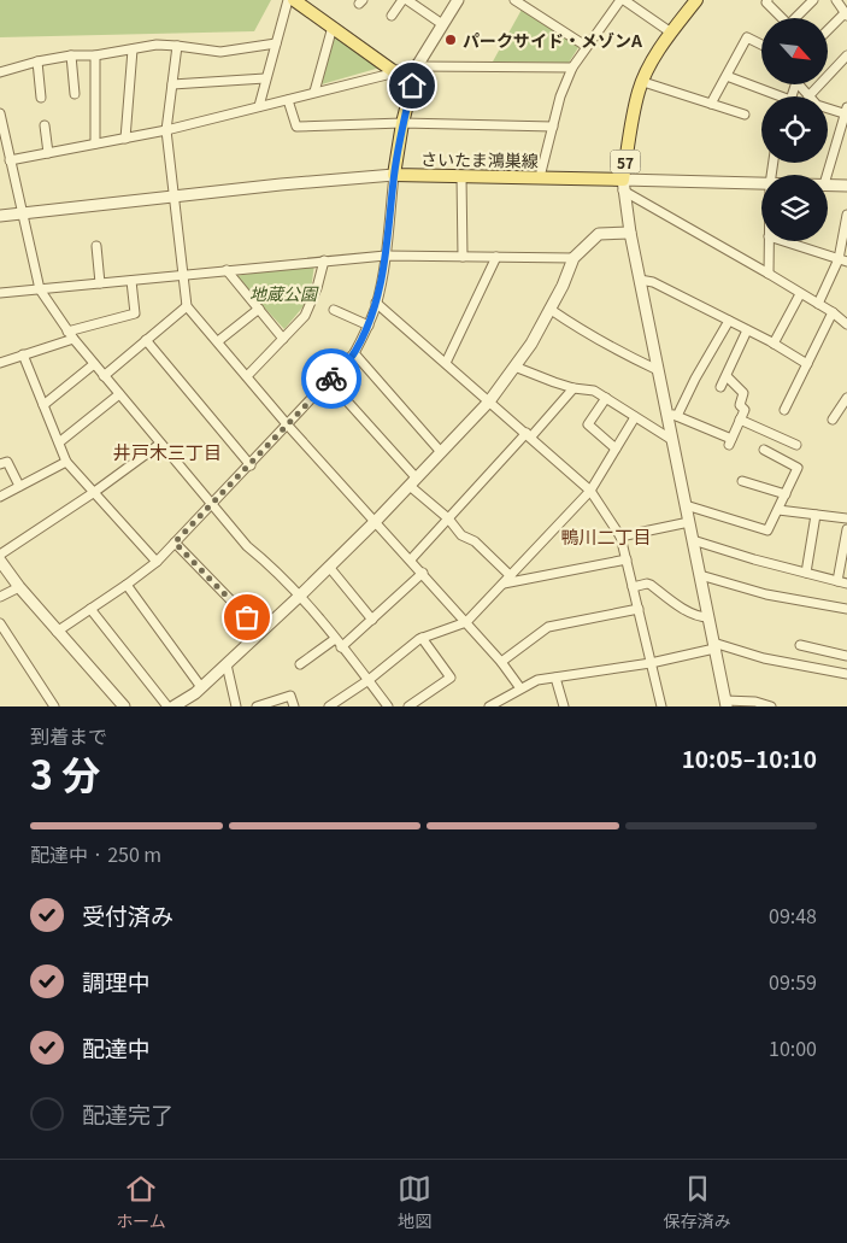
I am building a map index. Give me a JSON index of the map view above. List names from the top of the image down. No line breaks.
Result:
{"streets":{"main road":["さいたま鴻巣線","57"]},"crossings":[["さいたま鴻巣線","57"]],"districts":["井戸木三丁目","鴨川二丁目"],"parks":["地蔵公園"],"places":["パークサイド・メゾンA"],"north":"bottom right","page":{"heading":["3 分","到着まで","10:05–10:10"],"bar":"配達中 · 250 m","list":[["受付済み","09:48"],["調理中","09:59"],["配達中","10:00"],"配達完了"],"tabs":["ホーム","地図","保存済み"]}}
